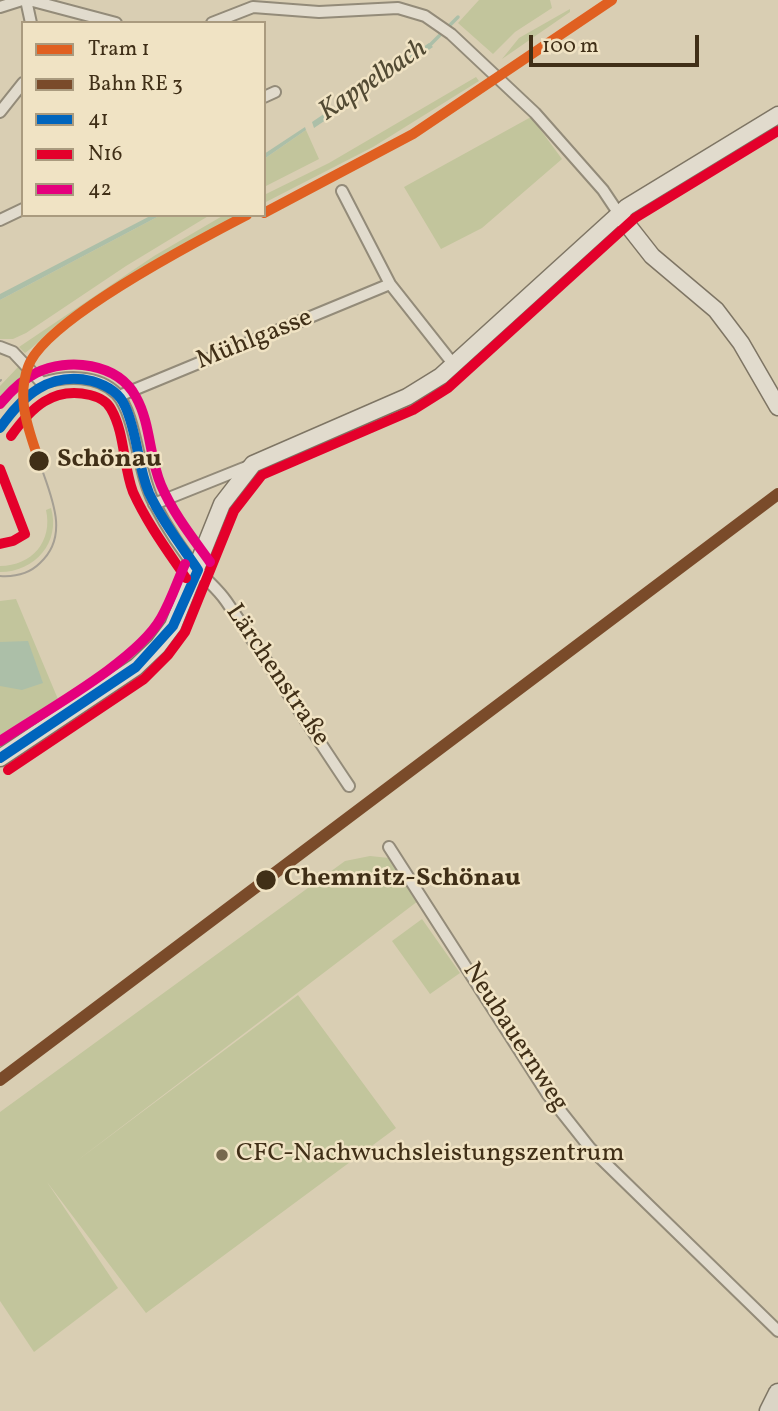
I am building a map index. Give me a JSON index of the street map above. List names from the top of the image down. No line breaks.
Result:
{"streets":{"street":["Mühlgasse","Lärchenstraße","Neubauernweg"]},"crossings":[["Mühlgasse","Lärchenstraße"]],"water":["Kappelbach"],"places":["Schönau","Chemnitz-Schönau","CFC-Nachwuchsleistungszentrum"],"lines":["tram line 1","transit line N16","transit line 42","transit line 41"],"legend":["Tram 1","Bahn RE 3","41","N16","42"],"scale_bar":"100 m"}
